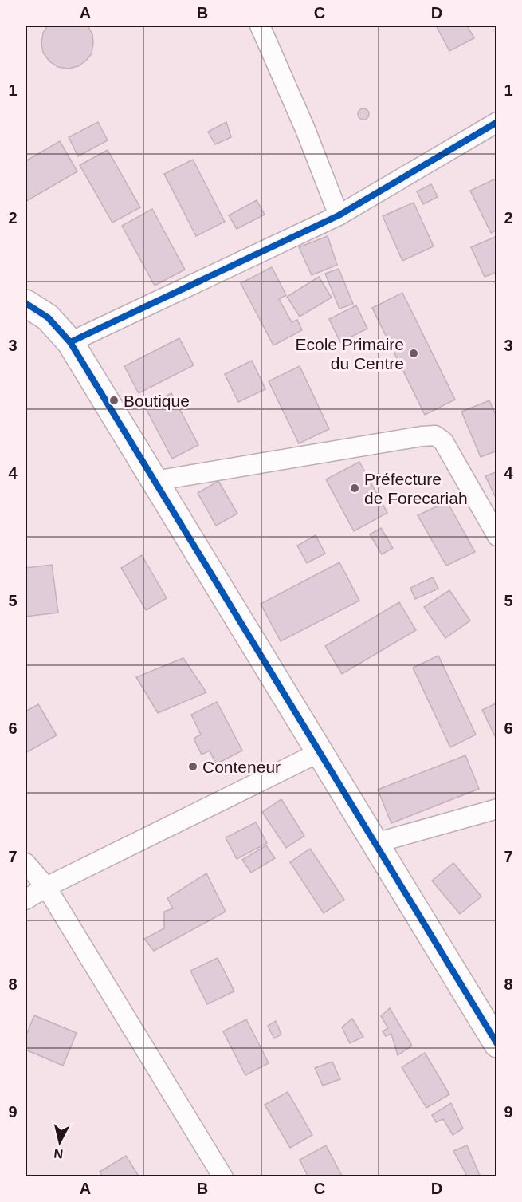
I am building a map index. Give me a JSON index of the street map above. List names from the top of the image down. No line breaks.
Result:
{"places":["Ecole Primaire du Centre","Boutique","Préfecture de Forecariah","Conteneur"],"north":"bottom","grid":{"columns":["A","B","C","D"],"rows":["1","2","3","4","5","6","7","8","9"]}}
